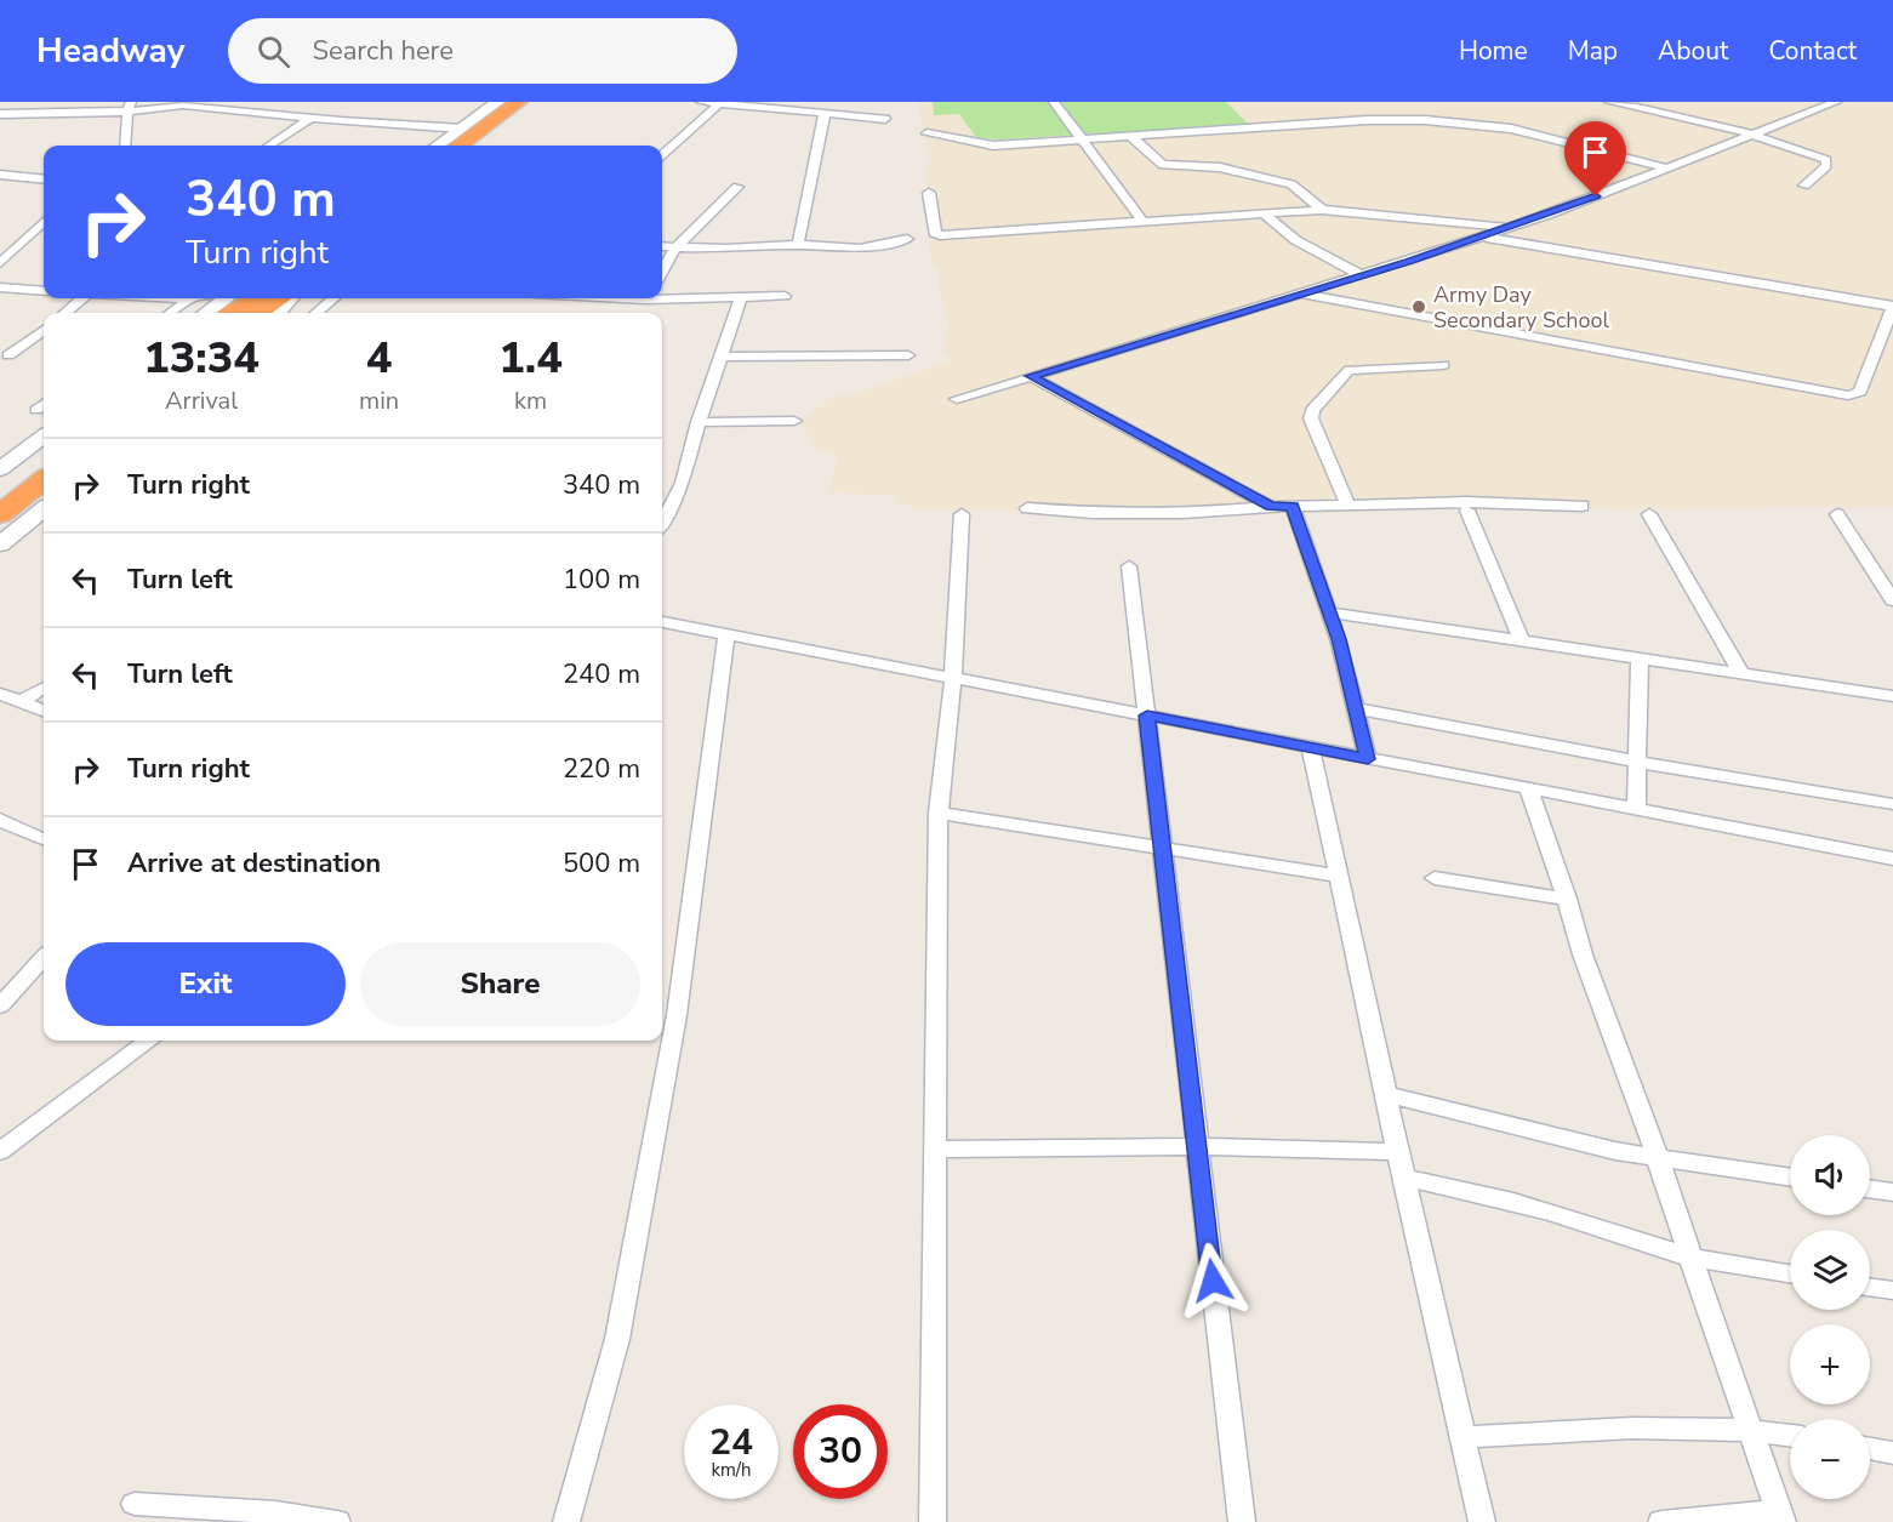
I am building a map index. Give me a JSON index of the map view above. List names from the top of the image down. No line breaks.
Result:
{"places":["Army Day Secondary School"],"page":{"header":"Headway","search":"Search here","nav":["Home","Map","About","Contact"],"turn":["340 m","Turn right"],"eta":["13:34","Arrival","4","min","1.4","km"],"list":[{"name":"Turn right","value":"340 m"},{"name":"Turn left","value":"100 m"},{"name":"Turn left","value":"240 m"},{"name":"Turn right","value":"220 m"},{"name":"Arrive at destination","value":"500 m"}],"buttons":["Exit","Share"],"map_buttons":["+","−"],"speed":"24 km/h","limit":"30"}}
